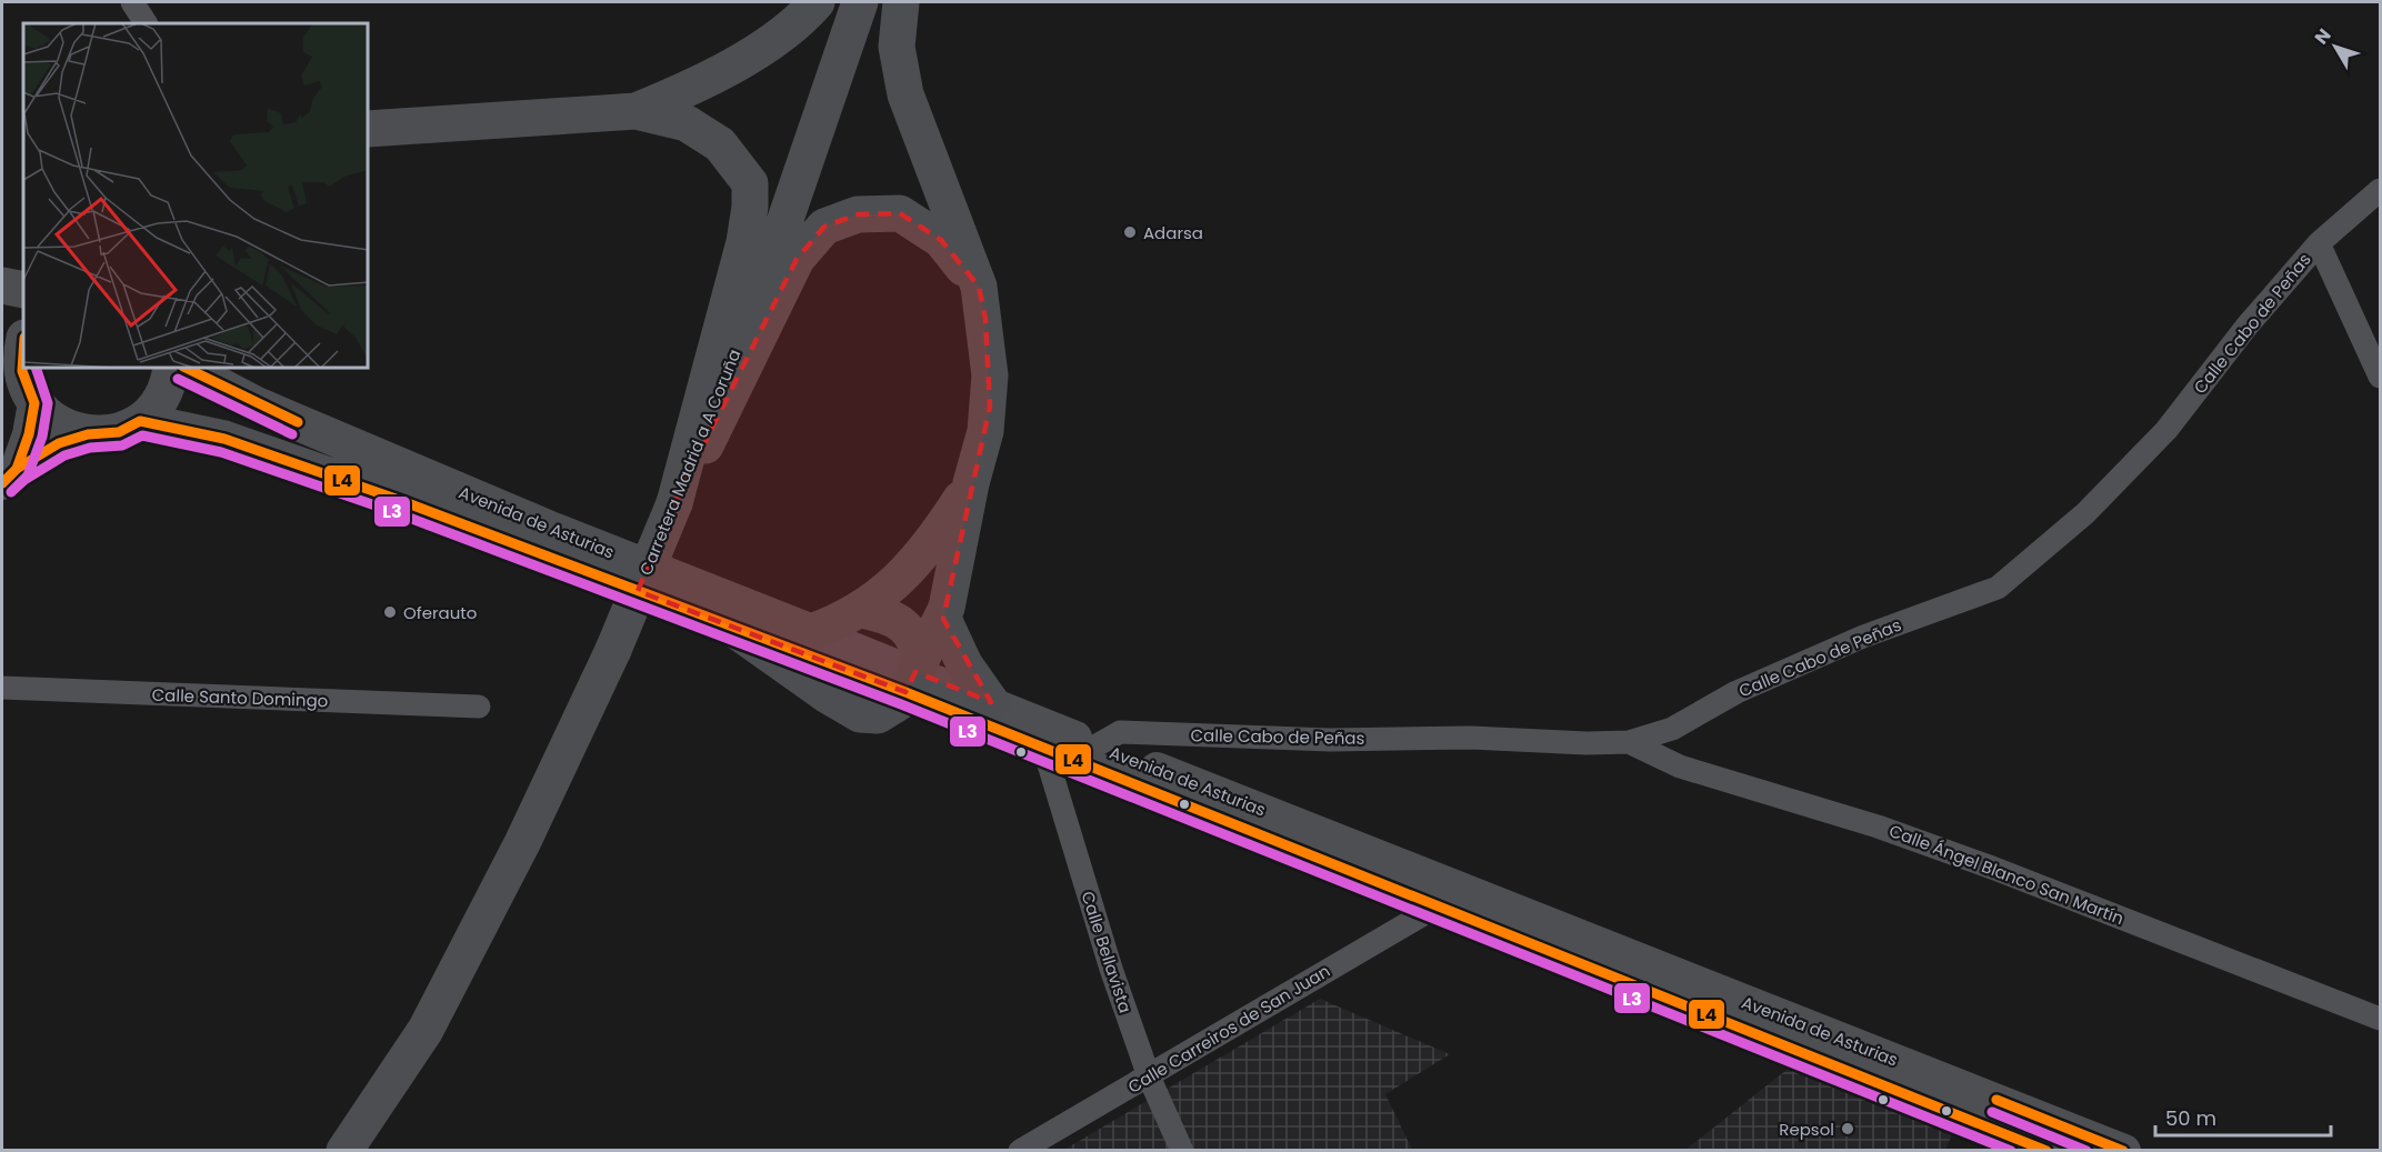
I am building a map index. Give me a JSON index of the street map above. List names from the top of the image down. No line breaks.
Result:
{"streets":{"main road":["Carretera Madrid a A Coruña","Avenida de Asturias"],"street":["Calle Cabo de Peñas","Calle Santo Domingo","Calle Ángel Blanco San Martín","Calle Bellavista","Calle Carreiros de San Juan"]},"crossings":[["Calle Cabo de Peñas","Avenida de Asturias"],["Calle Cabo de Peñas","Calle Ángel Blanco San Martín"],["Avenida de Asturias","Calle Bellavista"],["Avenida de Asturias","Calle Carreiros de San Juan"],["Calle Bellavista","Calle Carreiros de San Juan"]],"places":["Adarsa","Oferauto","Repsol"],"lines":["transit line L4","transit line L3"],"scale_bar":"50 m","north":"top left"}
